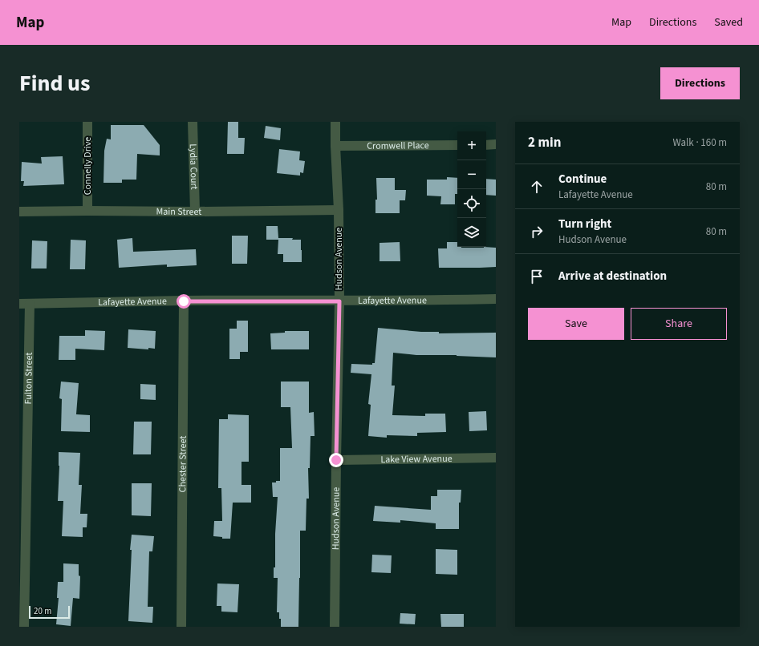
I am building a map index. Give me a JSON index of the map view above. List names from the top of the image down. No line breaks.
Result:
{"streets":{"street":["Cromwell Place","Connelly Drive","Lydia Court","Main Street","Hudson Avenue","Lafayette Avenue","Fulton Street","Lake View Avenue","Chester Street"]},"crossings":[["Cromwell Place","Hudson Avenue"],["Connelly Drive","Main Street"],["Lydia Court","Main Street"],["Main Street","Hudson Avenue"],["Hudson Avenue","Lafayette Avenue"],["Hudson Avenue","Lake View Avenue"],["Lafayette Avenue","Fulton Street"],["Lafayette Avenue","Chester Street"]],"scale_bar":"20 m","page":{"header":"Map","nav":["Map","Directions","Saved"],"title":"Find us","buttons":["Directions",["Save","Share"]],"heading":["2 min","Walk · 160 m"],"map_buttons":["+","−"],"list":[["Continue","Lafayette Avenue","80 m"],["Turn right","Hudson Avenue","80 m"],"Arrive at destination"],"scale":"20 m"}}
